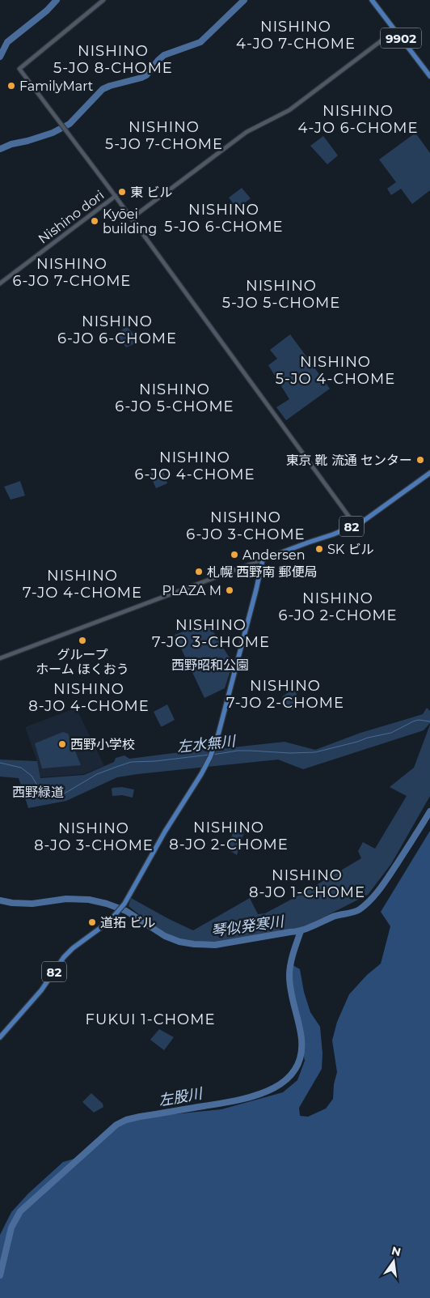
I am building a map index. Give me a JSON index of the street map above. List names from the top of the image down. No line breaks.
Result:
{"streets":{"main road":["9902","82"],"street":["Nishino dori"]},"districts":["NISHINO 4-JO 7-CHOME","NISHINO 5-JO 8-CHOME","NISHINO 4-JO 6-CHOME","NISHINO 5-JO 7-CHOME","NISHINO 5-JO 6-CHOME","NISHINO 6-JO 7-CHOME","NISHINO 5-JO 5-CHOME","NISHINO 6-JO 6-CHOME","NISHINO 5-JO 4-CHOME","NISHINO 6-JO 5-CHOME","NISHINO 6-JO 4-CHOME","NISHINO 6-JO 3-CHOME","NISHINO 7-JO 4-CHOME","NISHINO 6-JO 2-CHOME","NISHINO 7-JO 3-CHOME","NISHINO 7-JO 2-CHOME","NISHINO 8-JO 4-CHOME","NISHINO 8-JO 2-CHOME","NISHINO 8-JO 3-CHOME","NISHINO 8-JO 1-CHOME","FUKUI 1-CHOME"],"water":["左水無川","琴似発寒川","左股川"],"parks":["西野昭和公園","西野緑道"],"places":["FamilyMart","東 ビル","Kyōei building","東京 靴 流通 センター","SK ビル","Andersen","札幌 西野南 郵便局","PLAZA M","グループ ホーム ほくおう","西野小学校","道拓 ビル"],"north":"top"}
